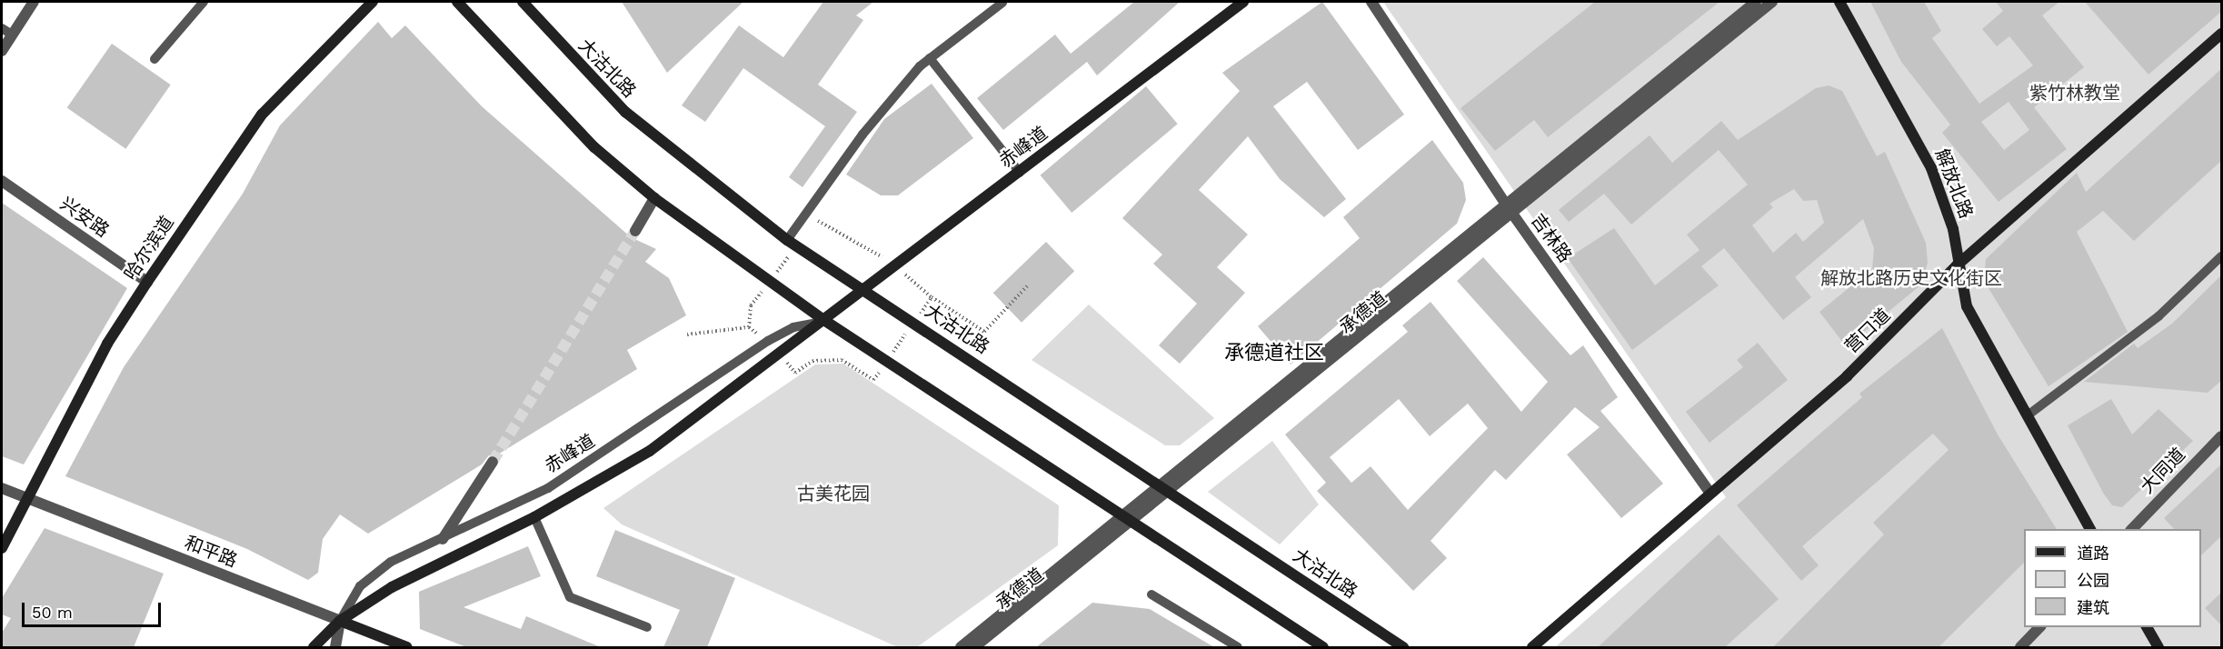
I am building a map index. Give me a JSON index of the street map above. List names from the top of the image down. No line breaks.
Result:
{"streets":{"main road":["大沽北路","赤峰道","解放北路","哈尔滨道","营口道","和平路"],"street":["兴安路","吉林路","承德道","大同道"]},"crossings":[["大沽北路","赤峰道"],["大沽北路","承德道"],["赤峰道","和平路"],["解放北路","营口道"],["兴安路","哈尔滨道"],["吉林路","承德道"],["吉林路","营口道"],["哈尔滨道","和平路"]],"districts":["承德道社区"],"parks":["紫竹林教堂","解放北路历史文化街区","古美花园"],"legend":["道路","公园","建筑"],"scale_bar":"50 m"}
